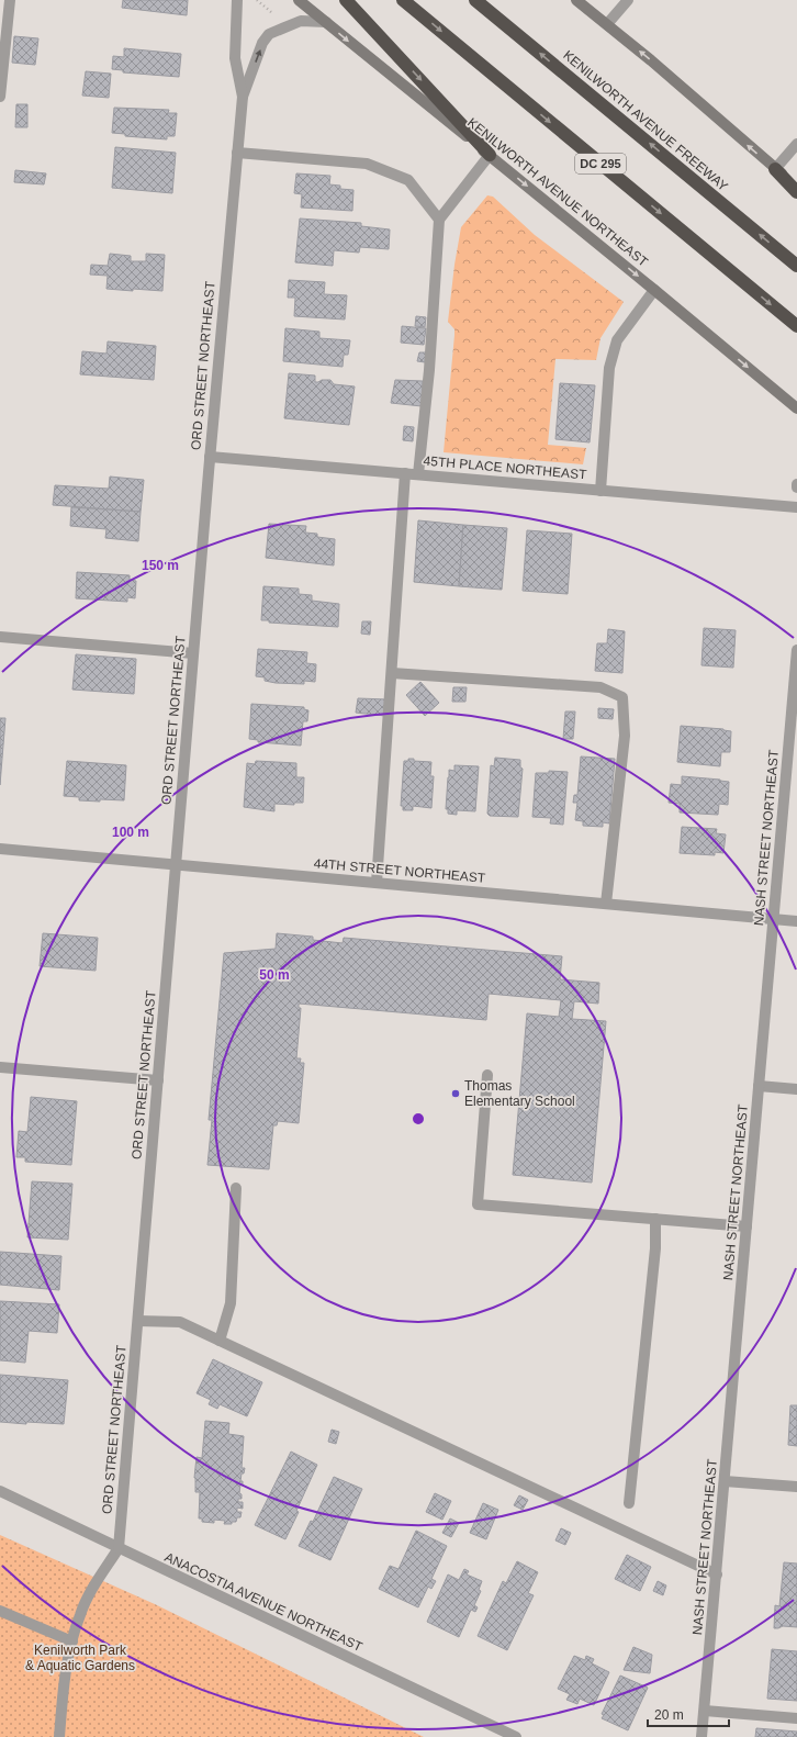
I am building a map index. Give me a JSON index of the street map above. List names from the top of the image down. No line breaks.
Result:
{"streets":{"highway":["KENILWORTH AVENUE FREEWAY","DC 295"],"main road":["KENILWORTH AVENUE NORTHEAST"],"street":["ORD STREET NORTHEAST","45TH PLACE NORTHEAST","NASH STREET NORTHEAST","44TH STREET NORTHEAST","ANACOSTIA AVENUE NORTHEAST"]},"crossings":[["ORD STREET NORTHEAST","45TH PLACE NORTHEAST"],["ORD STREET NORTHEAST","44TH STREET NORTHEAST"],["ORD STREET NORTHEAST","ANACOSTIA AVENUE NORTHEAST"],["NASH STREET NORTHEAST","44TH STREET NORTHEAST"]],"one_way":["KENILWORTH AVENUE NORTHEAST"],"parks":["Kenilworth Park & Aquatic Gardens"],"places":["Thomas Elementary School"],"scale_bar":"20 m","rings":["150 m","100 m","50 m"]}
